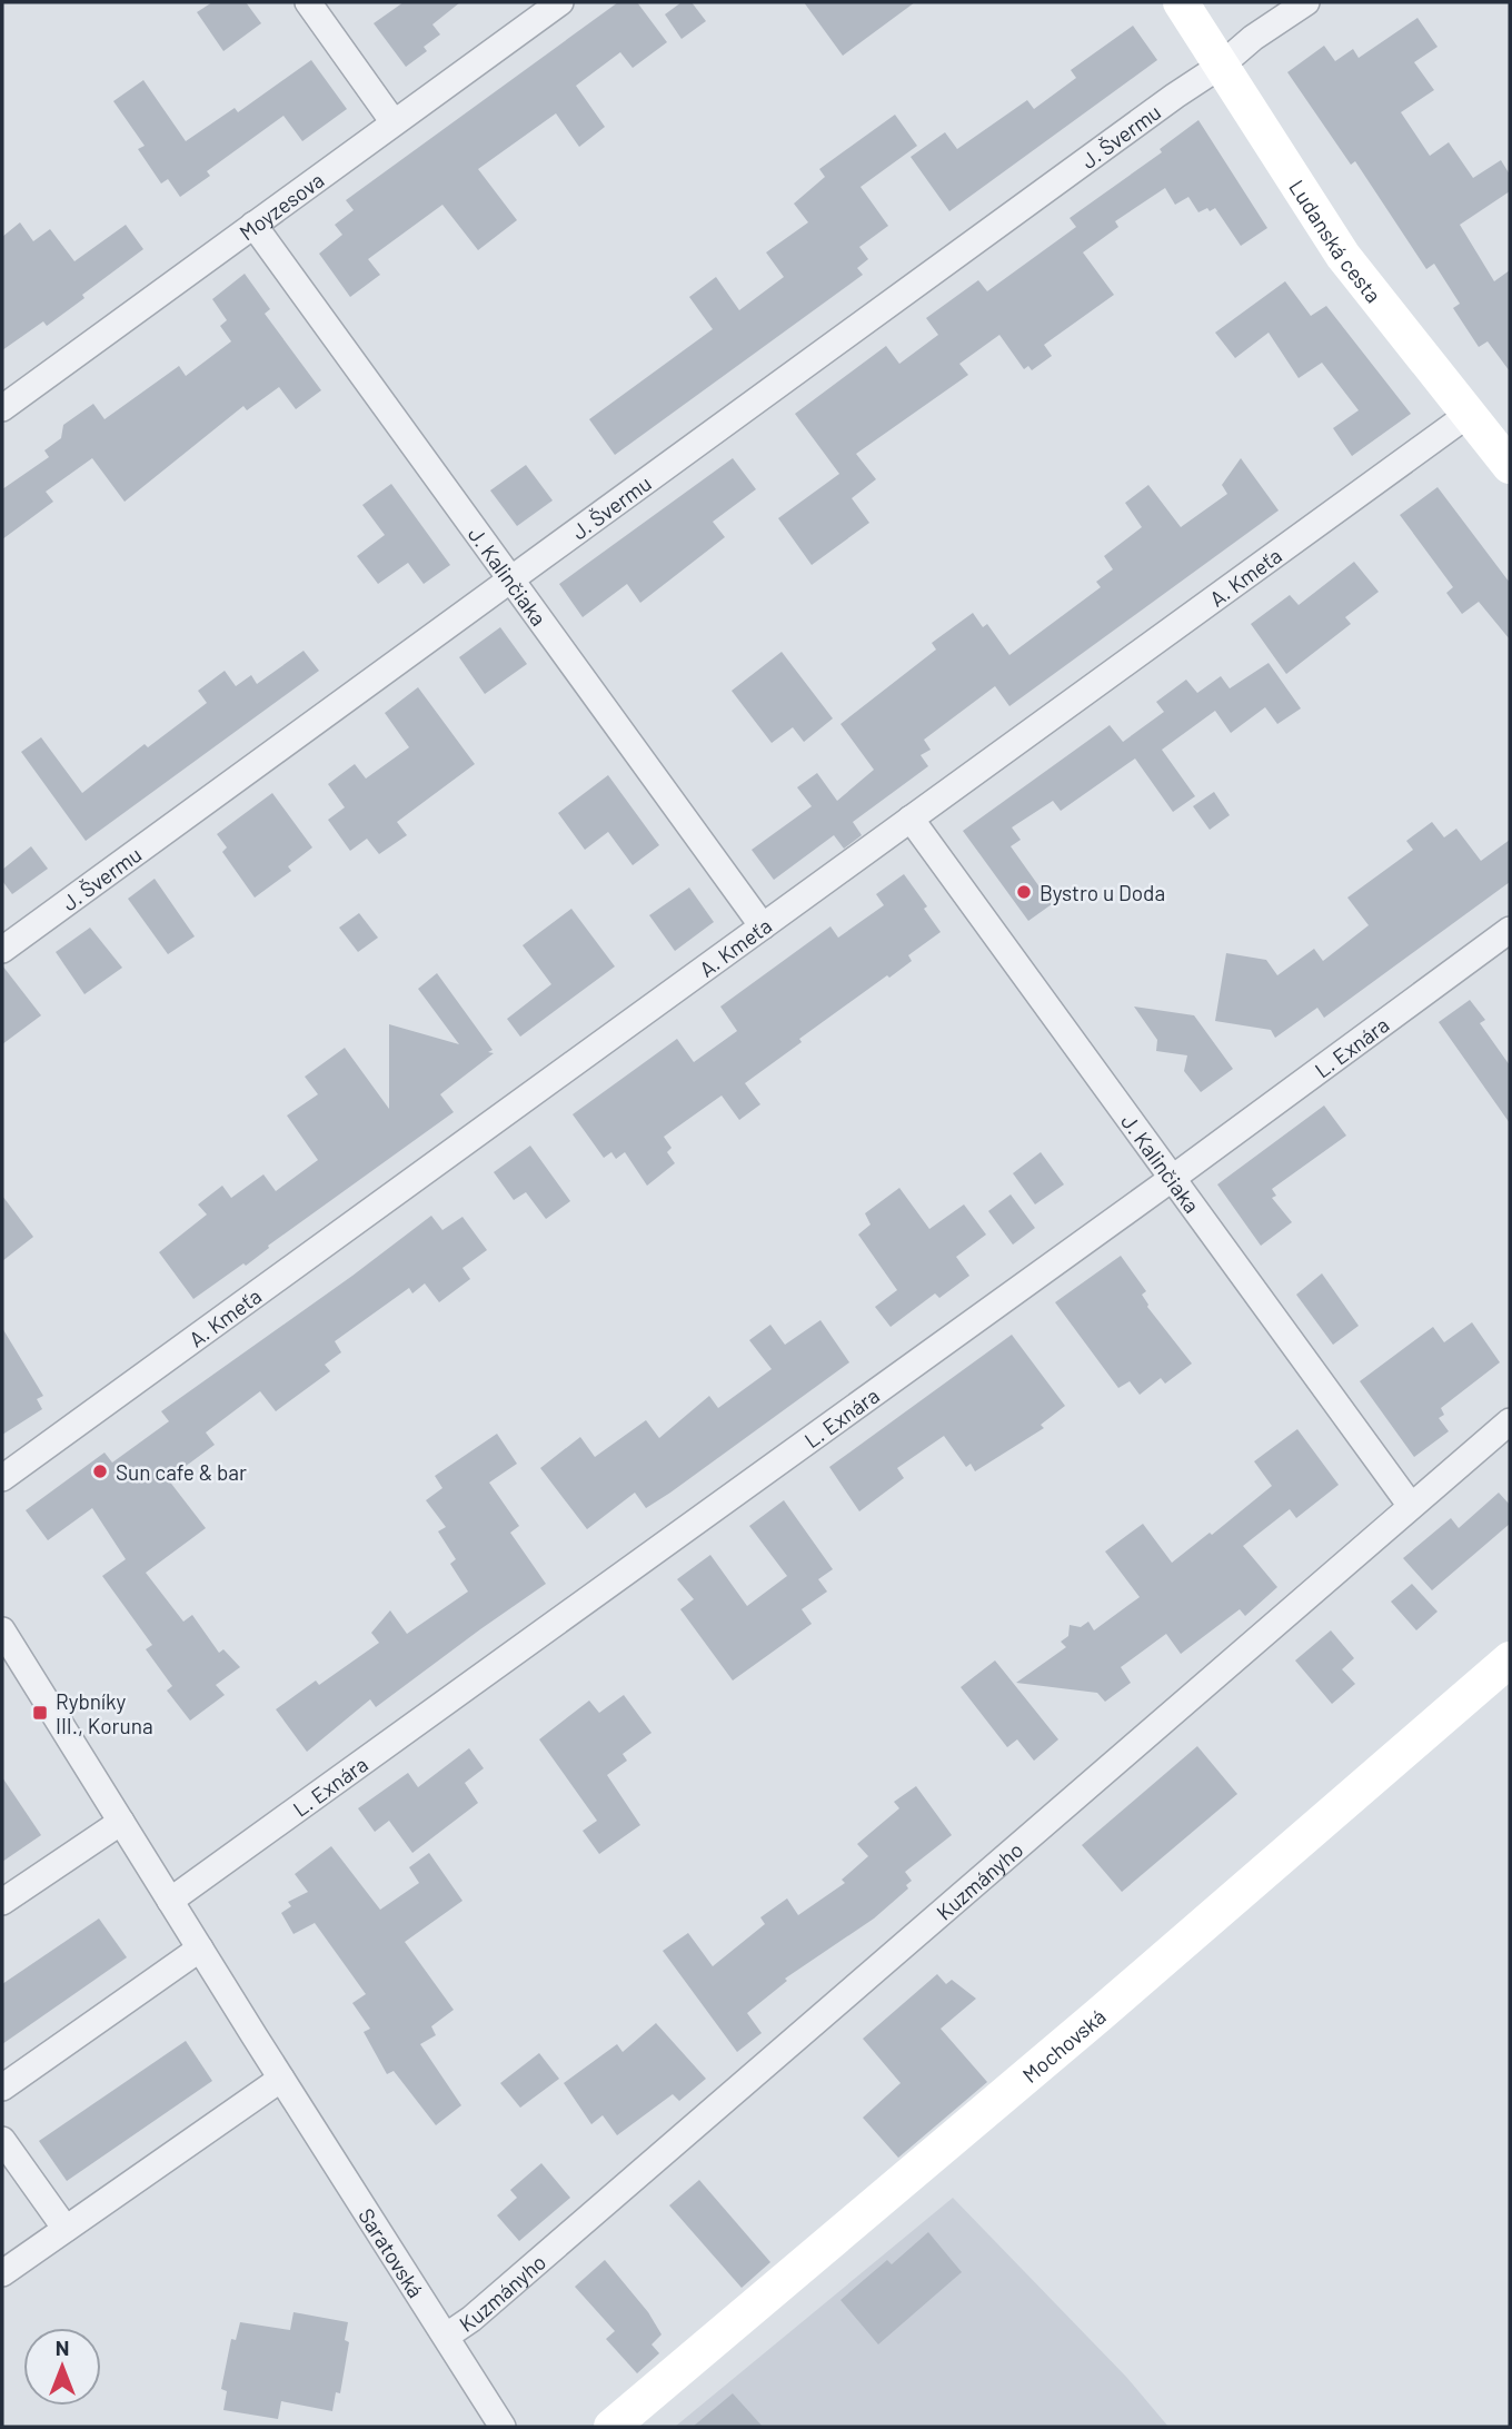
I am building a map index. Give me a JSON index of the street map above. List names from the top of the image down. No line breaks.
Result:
{"streets":{"street":["J. Švermu","Moyzesova","Ludanská cesta","J. Kalinčiaka","A. Kmeťa","L. Exnára","Kuzmányho","Mochovská","Saratovská"]},"crossings":[["J. Švermu","Ludanská cesta"],["J. Švermu","J. Kalinčiaka"],["Moyzesova","J. Kalinčiaka"],["Ludanská cesta","A. Kmeťa"],["J. Kalinčiaka","A. Kmeťa"],["J. Kalinčiaka","L. Exnára"],["J. Kalinčiaka","Kuzmányho"],["L. Exnára","Saratovská"],["Kuzmányho","Saratovská"]],"places":{"other":["Bystro u Doda","Sun cafe & bar"],"transit":["Rybníky III., Koruna"]},"north":"top"}
